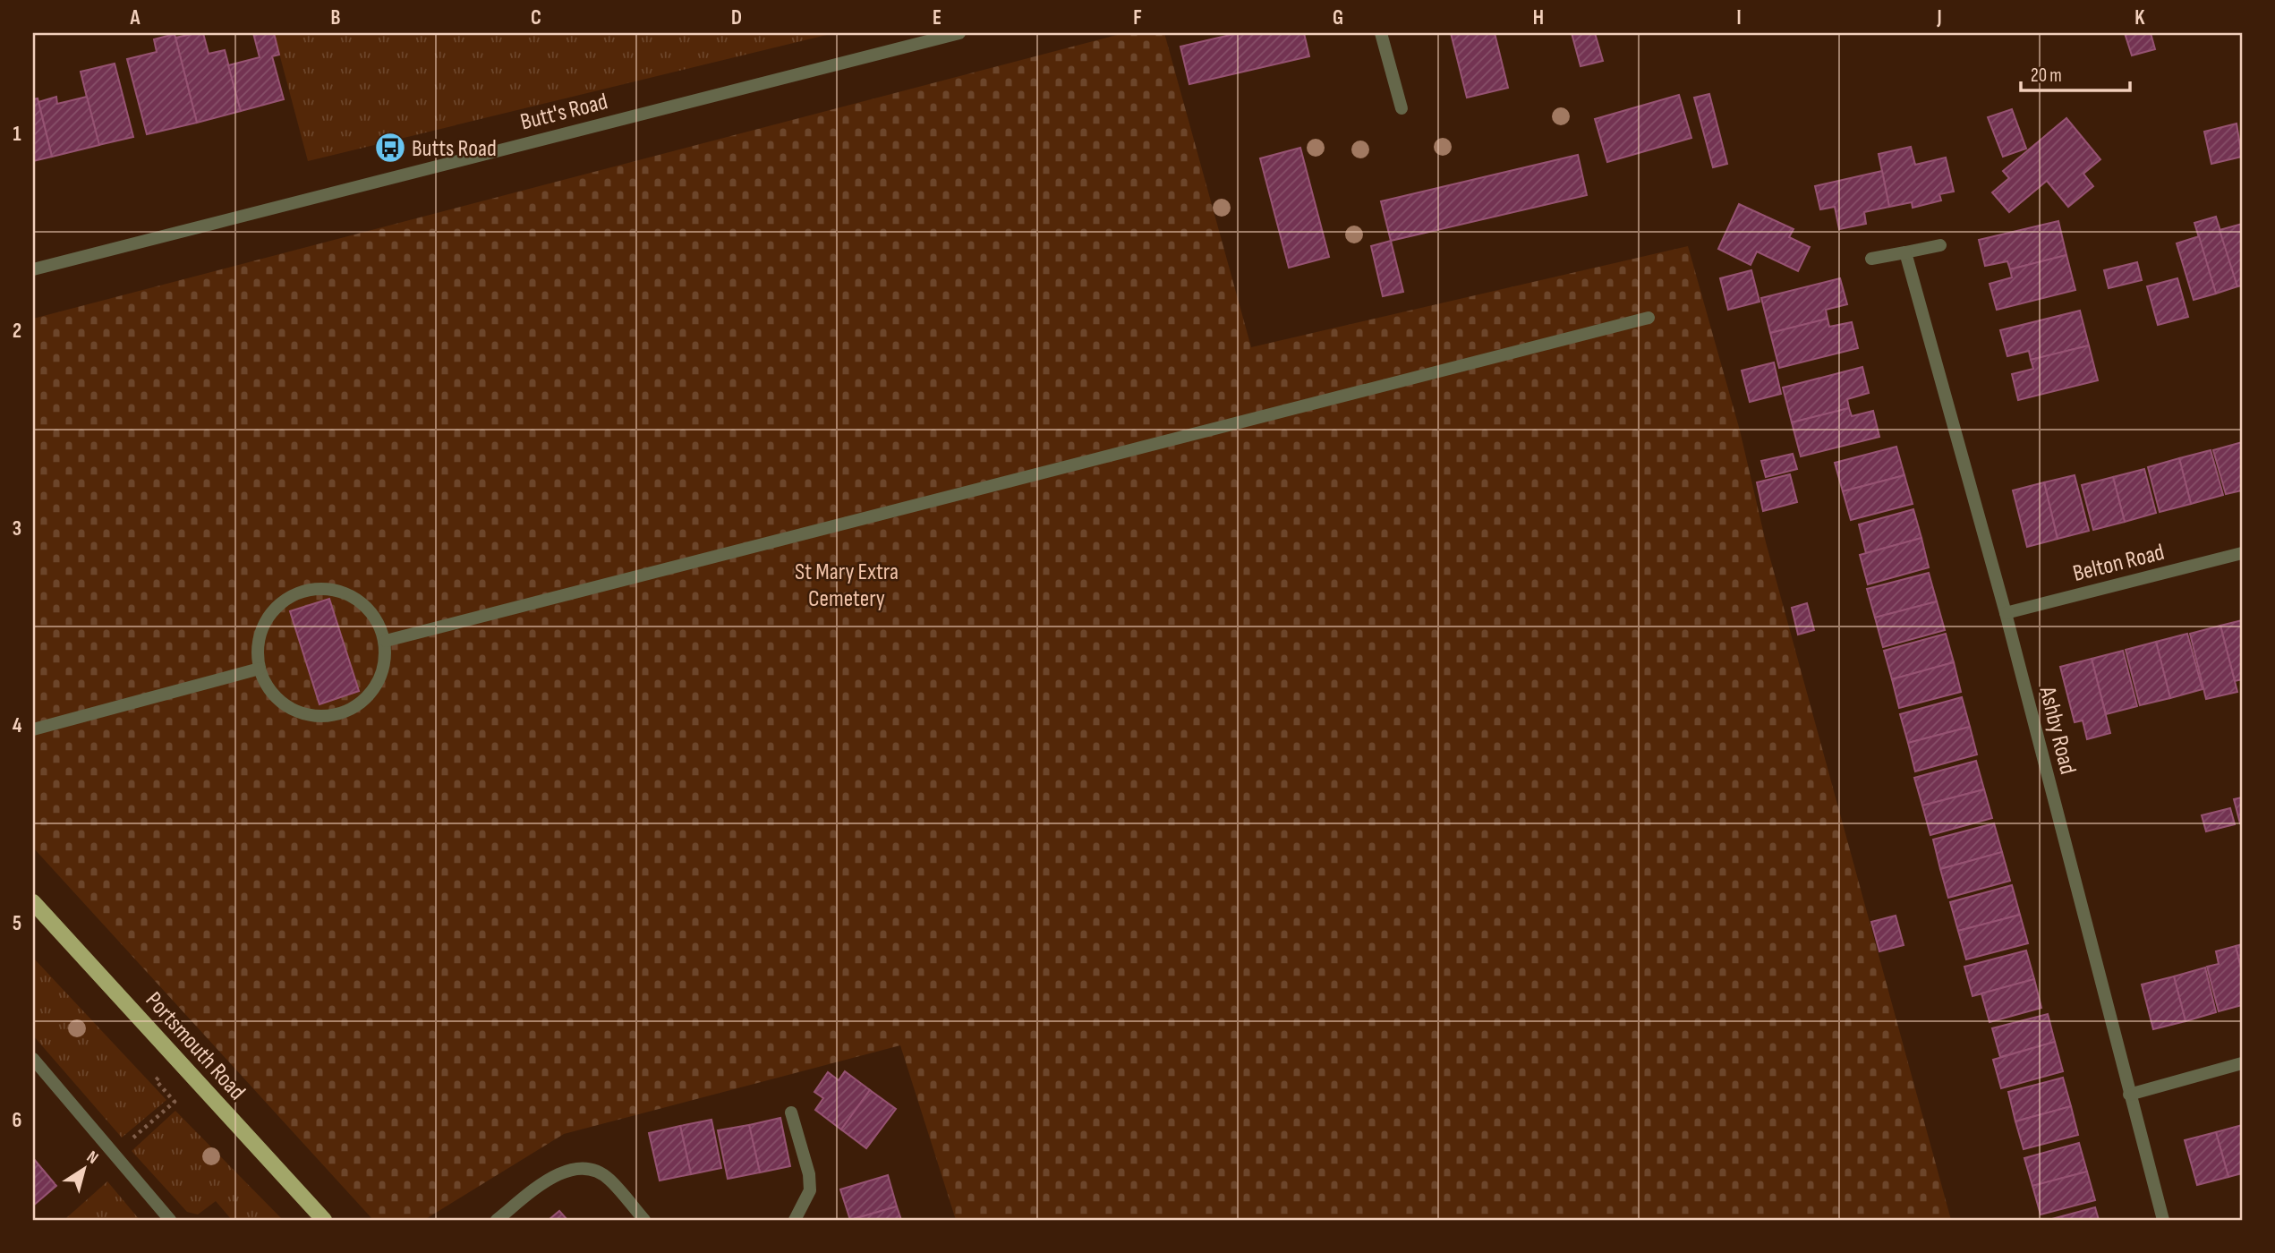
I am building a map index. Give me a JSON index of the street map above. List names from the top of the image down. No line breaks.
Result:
{"streets":{"main road":["Portsmouth Road"],"street":["Butt's Road","Belton Road","Ashby Road"]},"crossings":[["Belton Road","Ashby Road"]],"parks":["St Mary Extra Cemetery"],"places":{"bus stop":["Butts Road"]},"scale_bar":"20 m","north":"top right","grid":{"columns":["A","B","C","D","E","F","G","H","I","J","K"],"rows":["1","2","3","4","5","6"]}}
